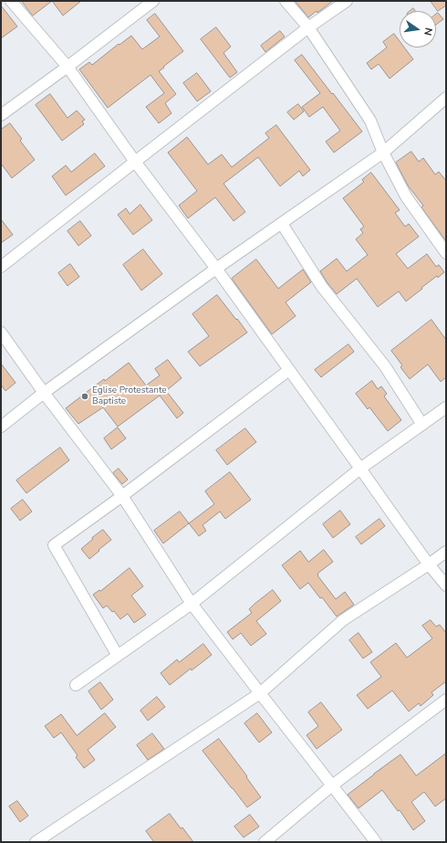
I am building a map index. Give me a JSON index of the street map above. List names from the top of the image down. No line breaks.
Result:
{"places":["Eglise Protestante Baptiste"],"north":"right"}
